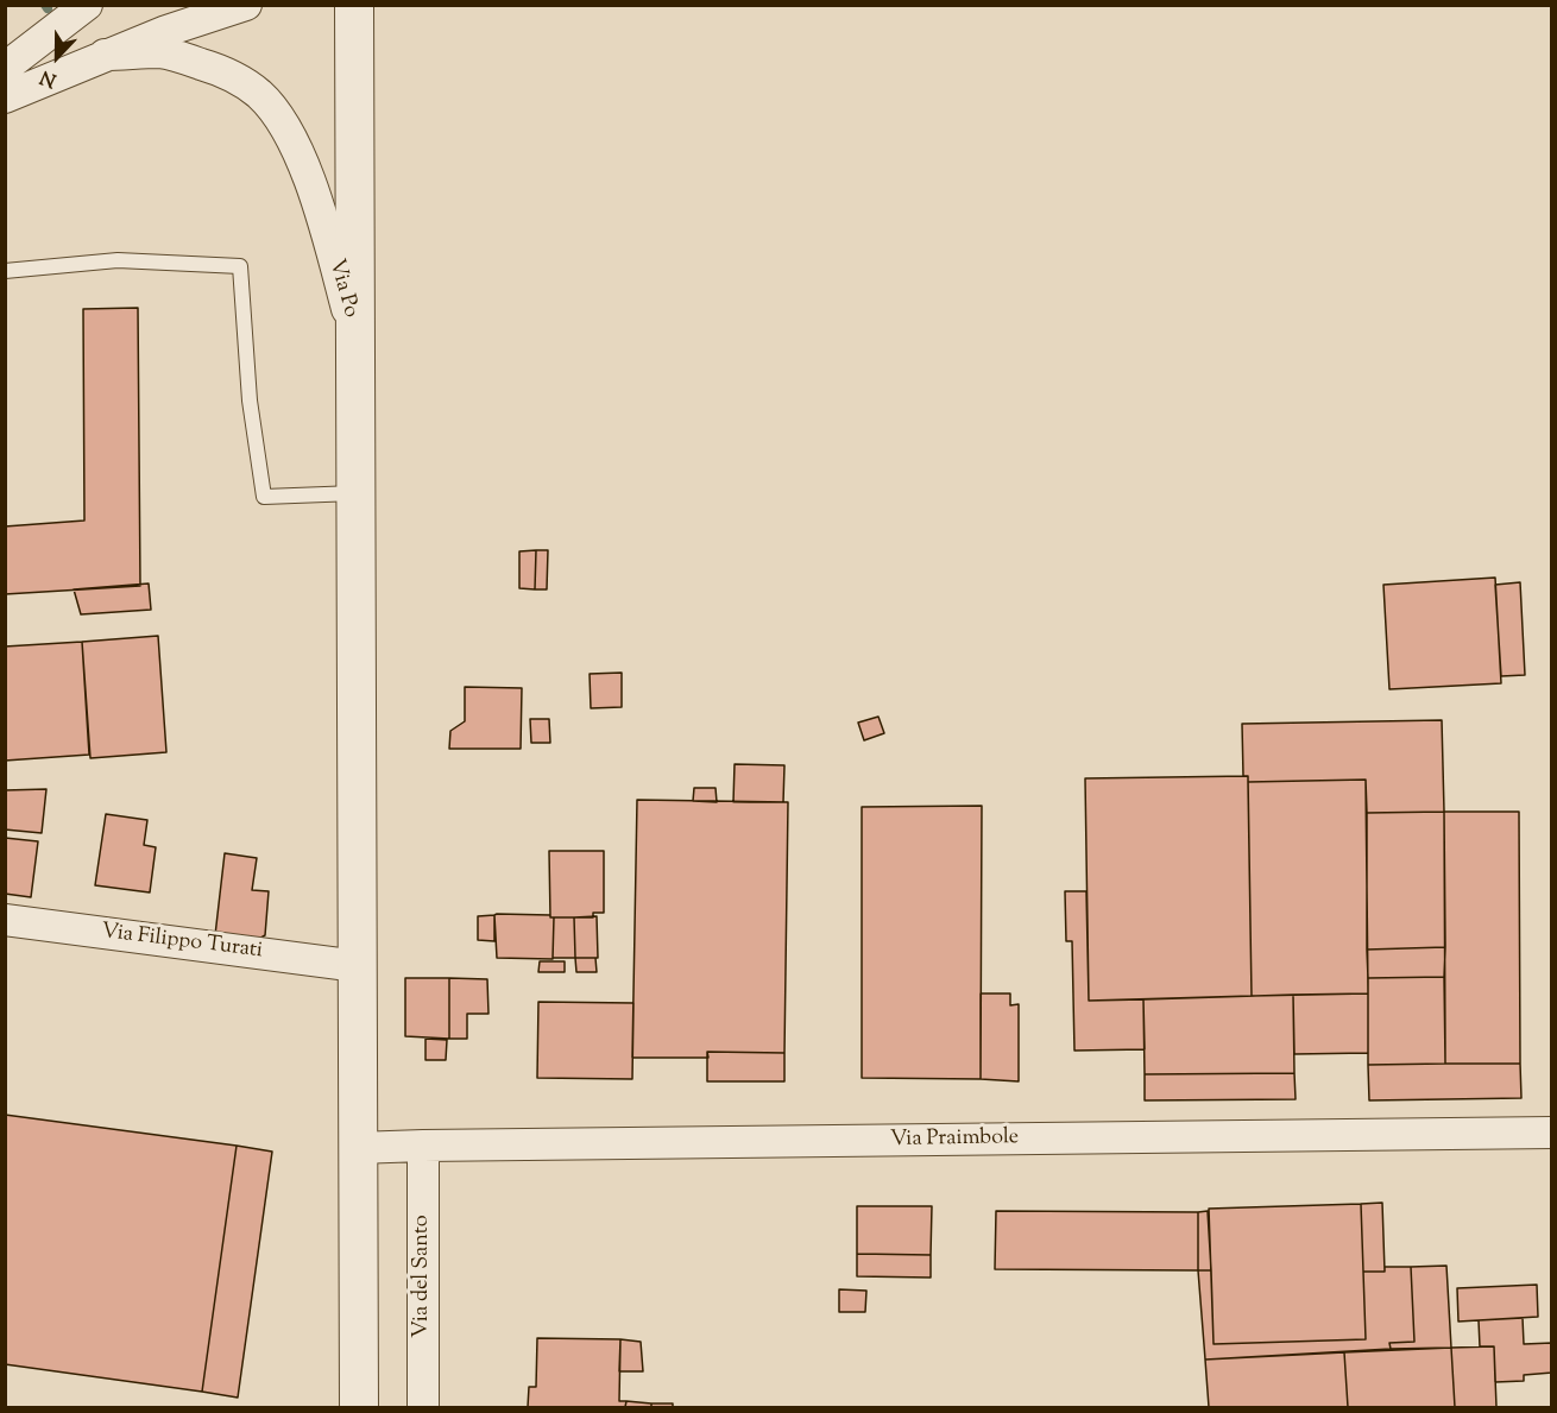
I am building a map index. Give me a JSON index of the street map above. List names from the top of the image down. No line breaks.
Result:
{"streets":{"street":["Via Po","Via Filippo Turati","Via Praimbole","Via del Santo"]},"crossings":[["Via Praimbole","Via del Santo"]],"north":"bottom"}
